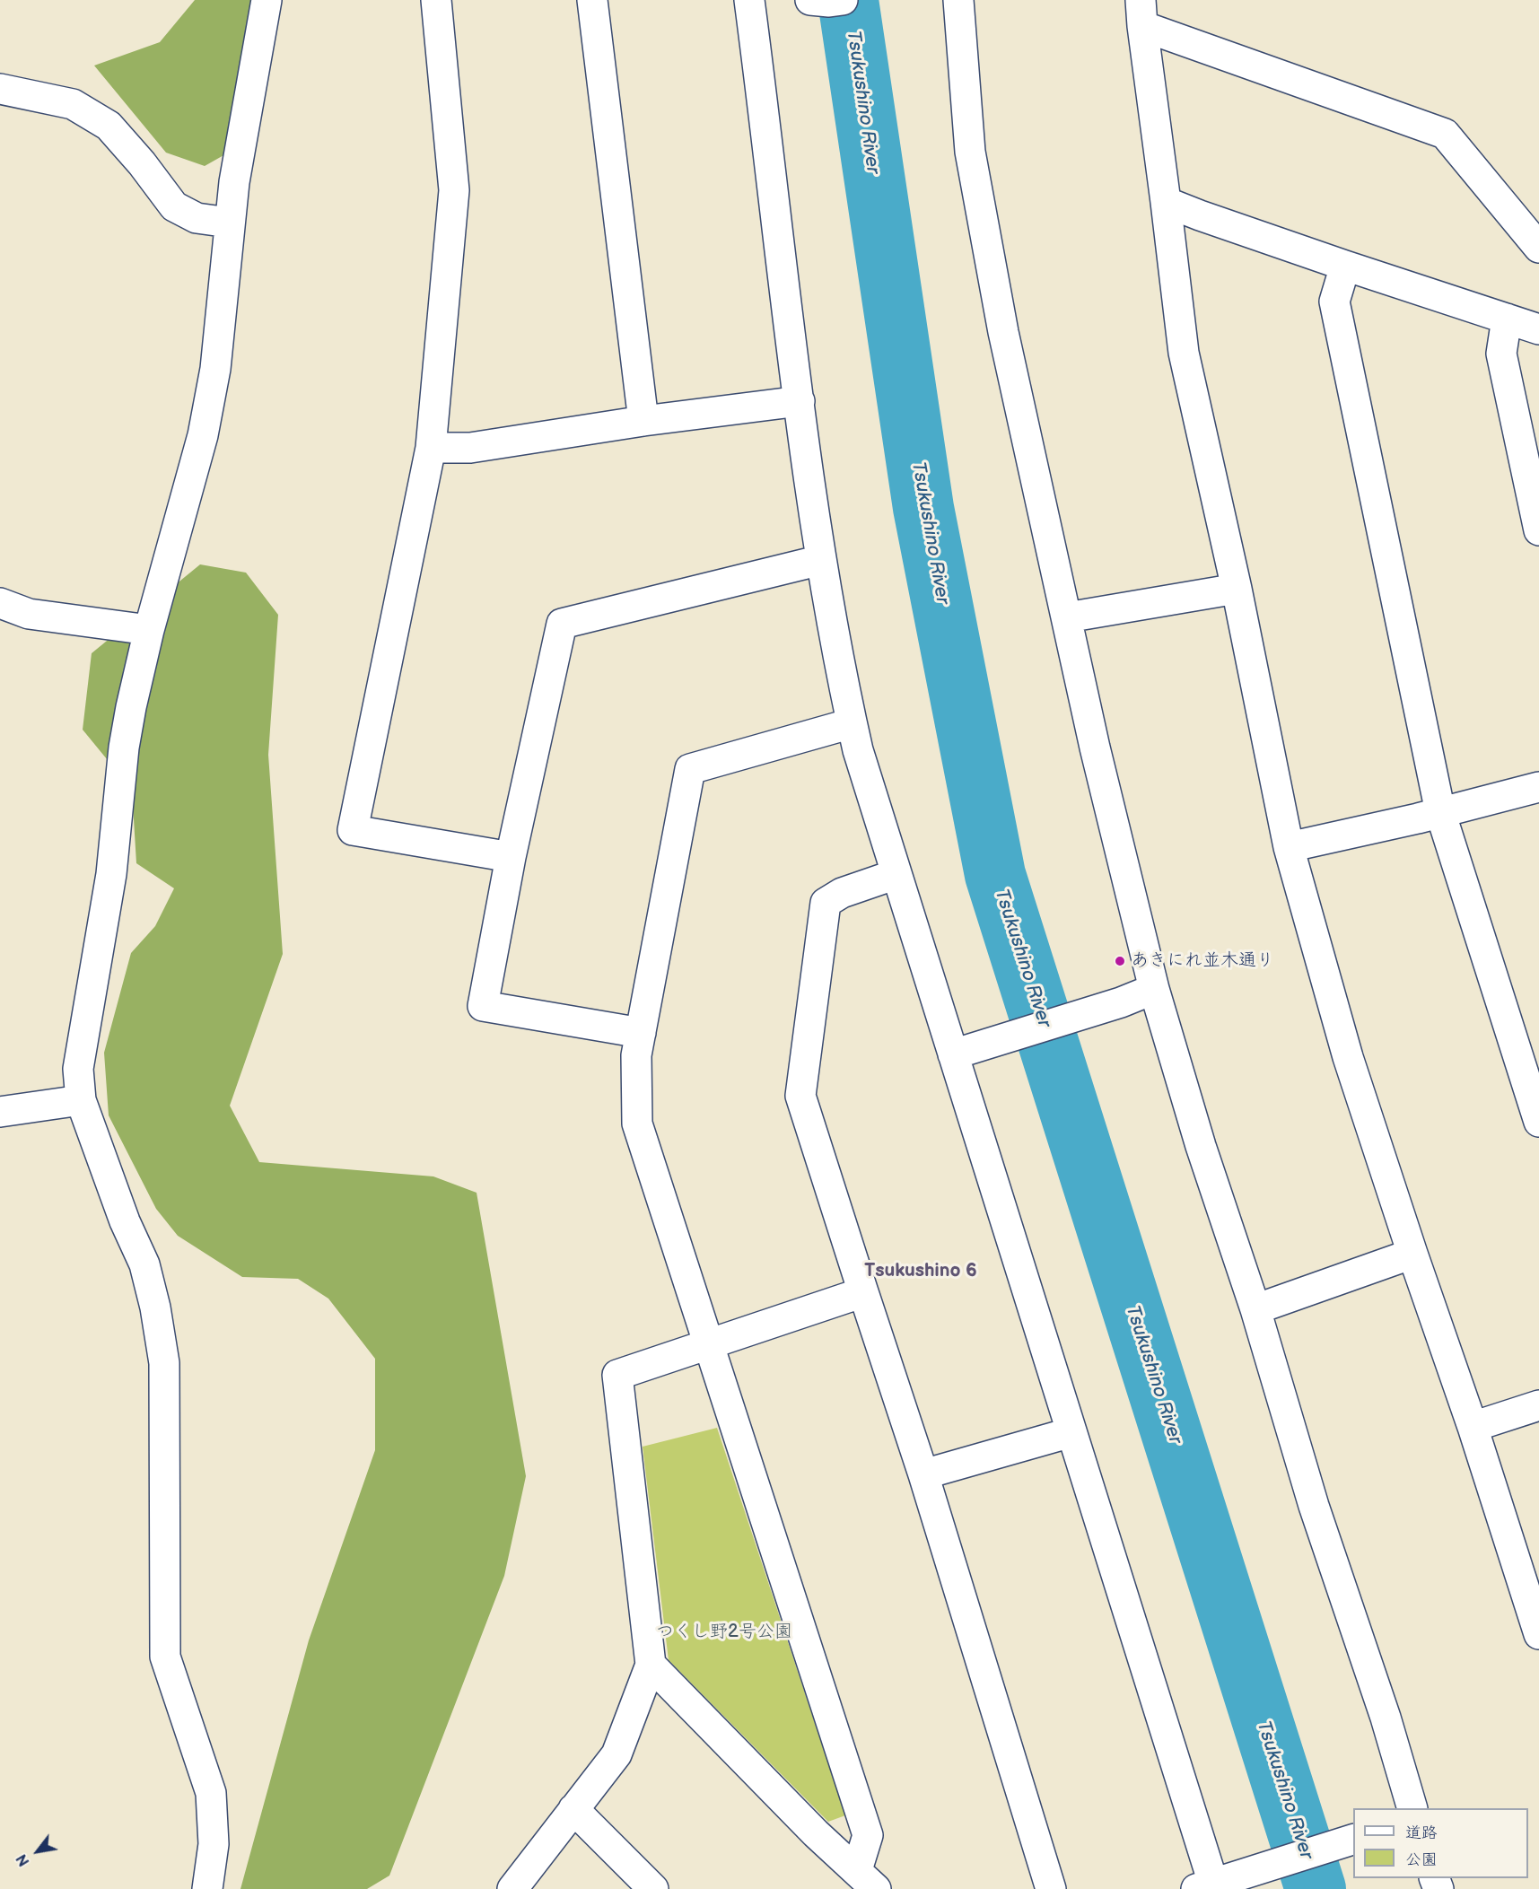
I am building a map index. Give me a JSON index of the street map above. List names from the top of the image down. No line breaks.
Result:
{"districts":["Tsukushino 6"],"water":["Tsukushino River"],"parks":["つくし野2号公園"],"places":["あきにれ並木通り"],"legend":["道路","公園"],"north":"bottom left"}
